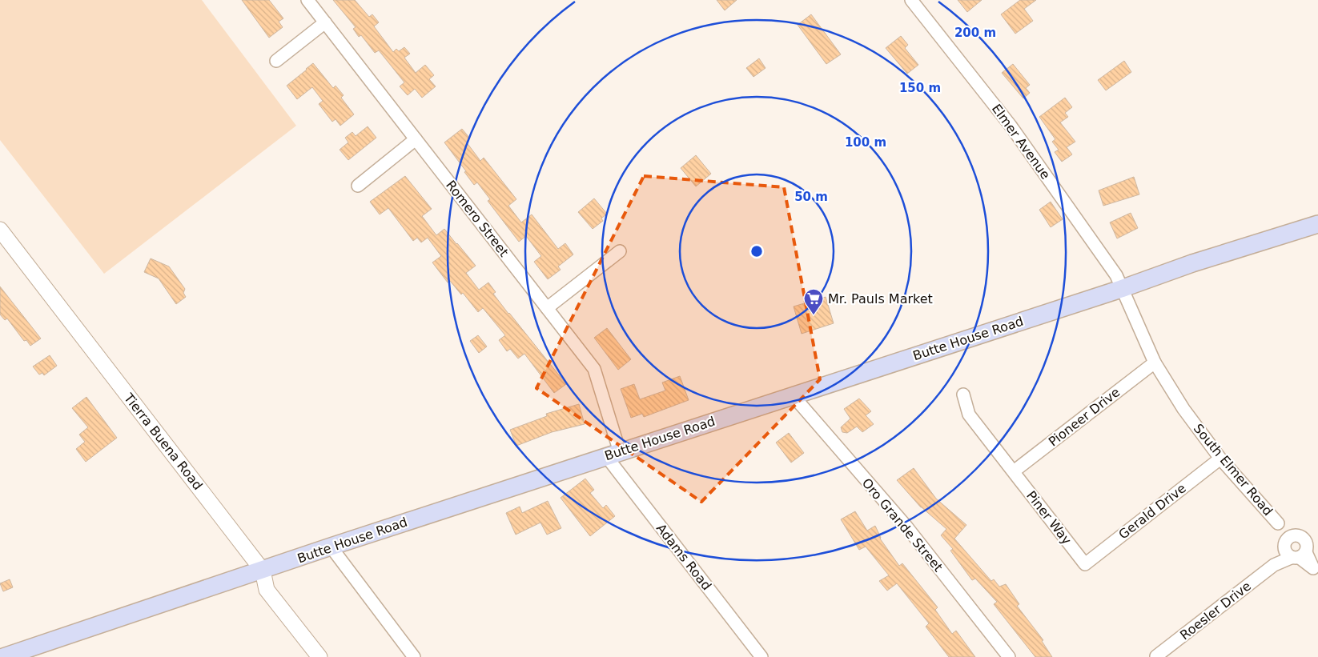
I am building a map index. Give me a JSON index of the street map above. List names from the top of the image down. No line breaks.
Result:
{"streets":{"main road":["Butte House Road"],"street":["Elmer Avenue","Romero Street","Pioneer Drive","Tierra Buena Road","South Elmer Road","Gerald Drive","Piner Way","Oro Grande Street","Adams Road","Roesler Drive"]},"crossings":[["Elmer Avenue","Butte House Road"],["Elmer Avenue","South Elmer Road"],["Romero Street","Butte House Road"],["Romero Street","Adams Road"],["Butte House Road","Tierra Buena Road"],["Butte House Road","South Elmer Road"],["Butte House Road","Oro Grande Street"],["Butte House Road","Adams Road"],["Pioneer Drive","South Elmer Road"],["Pioneer Drive","Piner Way"],["South Elmer Road","Gerald Drive"],["South Elmer Road","Roesler Drive"],["Gerald Drive","Piner Way"]],"places":{"supermarket":["Mr. Pauls Market"]},"rings":["200 m","150 m","100 m","50 m"]}
